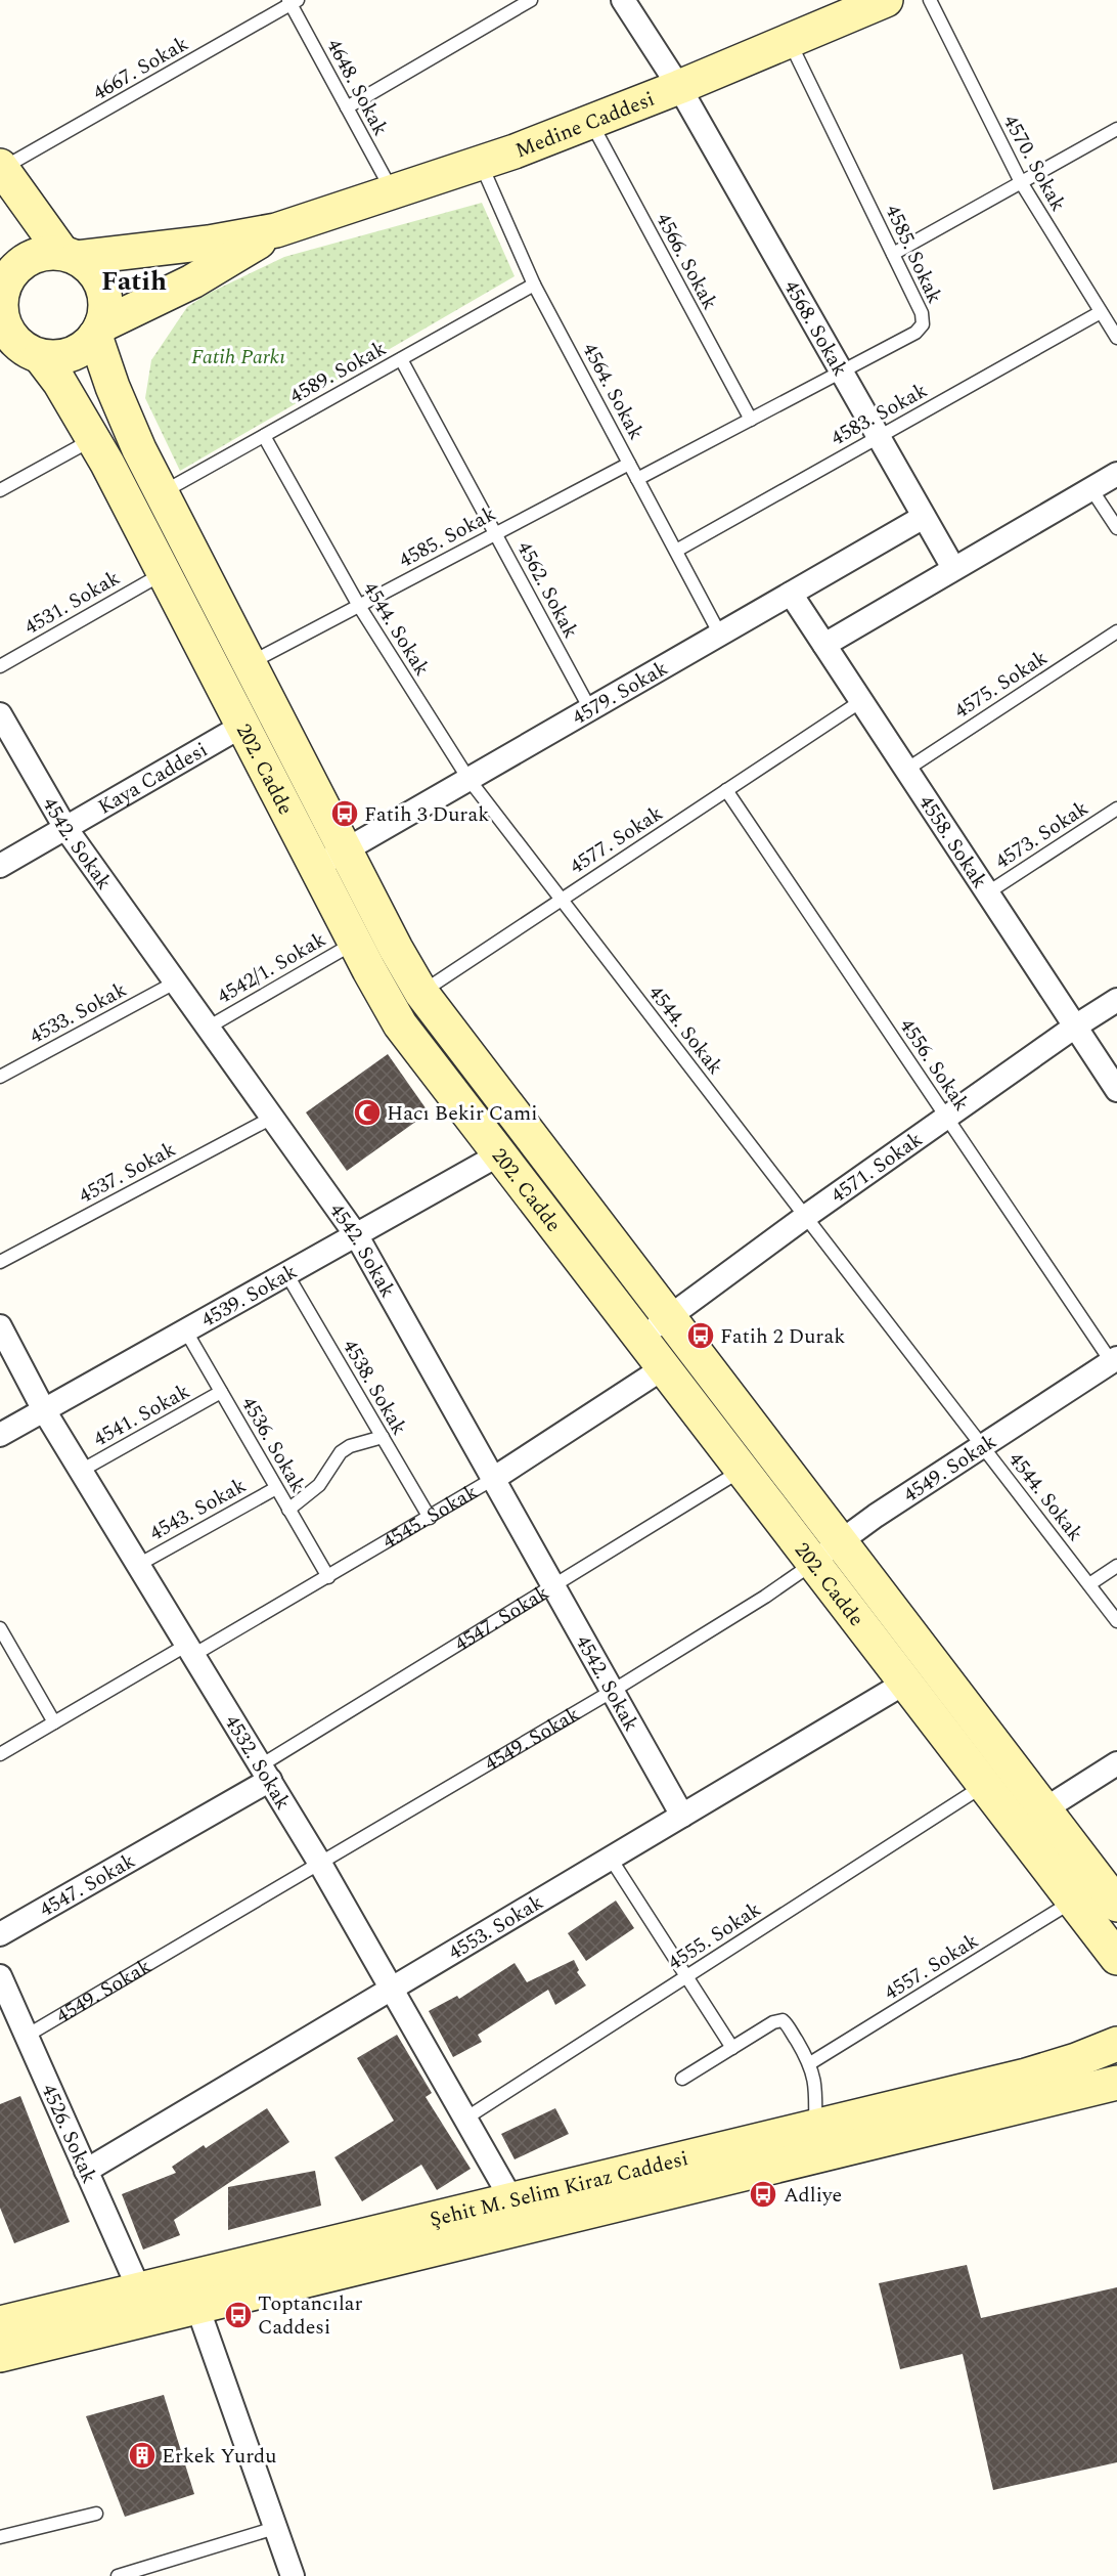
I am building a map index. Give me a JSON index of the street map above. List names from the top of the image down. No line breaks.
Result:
{"streets":{"main road":["Medine Caddesi","202. Cadde","Şehit M. Selim Kiraz Caddesi"],"street":["4568. Sokak","4579. Sokak","Kaya Caddesi","4558. Sokak","4542. Sokak","4571. Sokak","4539. Sokak","4549. Sokak","4545. Sokak","4547. Sokak","4532. Sokak","4553. Sokak","4526. Sokak"],"lane":["4667. Sokak","4648. Sokak","4570. Sokak","4585. Sokak","4566. Sokak","4589. Sokak","4564. Sokak","4583. Sokak","4562. Sokak","4531. Sokak","4544. Sokak","4575. Sokak","4573. Sokak","4577. Sokak","4542/1. Sokak","4533. Sokak","4556. Sokak","4537. Sokak","4538. Sokak","4541. Sokak","4536. Sokak","4543. Sokak","4555. Sokak","4557. Sokak"]},"crossings":[["4667. Sokak","4648. Sokak"],["4648. Sokak","Medine Caddesi"],["Medine Caddesi","4585. Sokak"],["Medine Caddesi","4566. Sokak"],["Medine Caddesi","4568. Sokak"],["Medine Caddesi","4564. Sokak"],["Medine Caddesi","202. Cadde"],["4570. Sokak","4583. Sokak"],["4585. Sokak","4566. Sokak"],["4585. Sokak","4568. Sokak"],["4585. Sokak","4564. Sokak"],["4585. Sokak","4562. Sokak"],["4585. Sokak","4544. Sokak"],["4585. Sokak","202. Cadde"],["4568. Sokak","4583. Sokak"],["4568. Sokak","4579. Sokak"],["4589. Sokak","4564. Sokak"],["4589. Sokak","4562. Sokak"],["4589. Sokak","4544. Sokak"],["4589. Sokak","202. Cadde"],["4564. Sokak","4583. Sokak"],["4564. Sokak","4579. Sokak"],["4562. Sokak","4579. Sokak"],["4531. Sokak","202. Cadde"],["4544. Sokak","4579. Sokak"],["4544. Sokak","4577. Sokak"],["4544. Sokak","4571. Sokak"],["4544. Sokak","4549. Sokak"],["4575. Sokak","4558. Sokak"],["4579. Sokak","202. Cadde"],["4579. Sokak","4558. Sokak"],["202. Cadde","Kaya Caddesi"],["202. Cadde","4577. Sokak"],["202. Cadde","4542/1. Sokak"],["202. Cadde","4571. Sokak"],["202. Cadde","4539. Sokak"],["202. Cadde","4549. Sokak"],["202. Cadde","4545. Sokak"],["202. Cadde","4547. Sokak"],["202. Cadde","4553. Sokak"],["202. Cadde","4555. Sokak"],["202. Cadde","4557. Sokak"],["Kaya Caddesi","4542. Sokak"],["4573. Sokak","4558. Sokak"],["4577. Sokak","4558. Sokak"],["4577. Sokak","4556. Sokak"],["4558. Sokak","4571. Sokak"],["4542. Sokak","4542/1. Sokak"],["4542. Sokak","4533. Sokak"],["4542. Sokak","4537. Sokak"],["4542. Sokak","4539. Sokak"],["4542. Sokak","4549. Sokak"],["4542. Sokak","4545. Sokak"],["4542. Sokak","4547. Sokak"],["4542. Sokak","4553. Sokak"],["4556. Sokak","4571. Sokak"],["4556. Sokak","4549. Sokak"],["4539. Sokak","4538. Sokak"],["4539. Sokak","4536. Sokak"],["4539. Sokak","4532. Sokak"],["4538. Sokak","4545. Sokak"],["4541. Sokak","4536. Sokak"],["4541. Sokak","4532. Sokak"],["4536. Sokak","4543. Sokak"],["4536. Sokak","4545. Sokak"],["4549. Sokak","4532. Sokak"],["4549. Sokak","4526. Sokak"],["4543. Sokak","4532. Sokak"],["4545. Sokak","4532. Sokak"],["4547. Sokak","4532. Sokak"],["4532. Sokak","4553. Sokak"],["4532. Sokak","4555. Sokak"],["4532. Sokak","Şehit M. Selim Kiraz Caddesi"],["4553. Sokak","4526. Sokak"],["4526. Sokak","Şehit M. Selim Kiraz Caddesi"]],"districts":["Fatih"],"parks":["Fatih Parkı"],"places":{"bus stop":["Fatih 3 Durak","Fatih 2 Durak","Adliye","Toptancılar Caddesi"],"mosque":["Hacı Bekir Cami"],"building":["Erkek Yurdu"]}}
